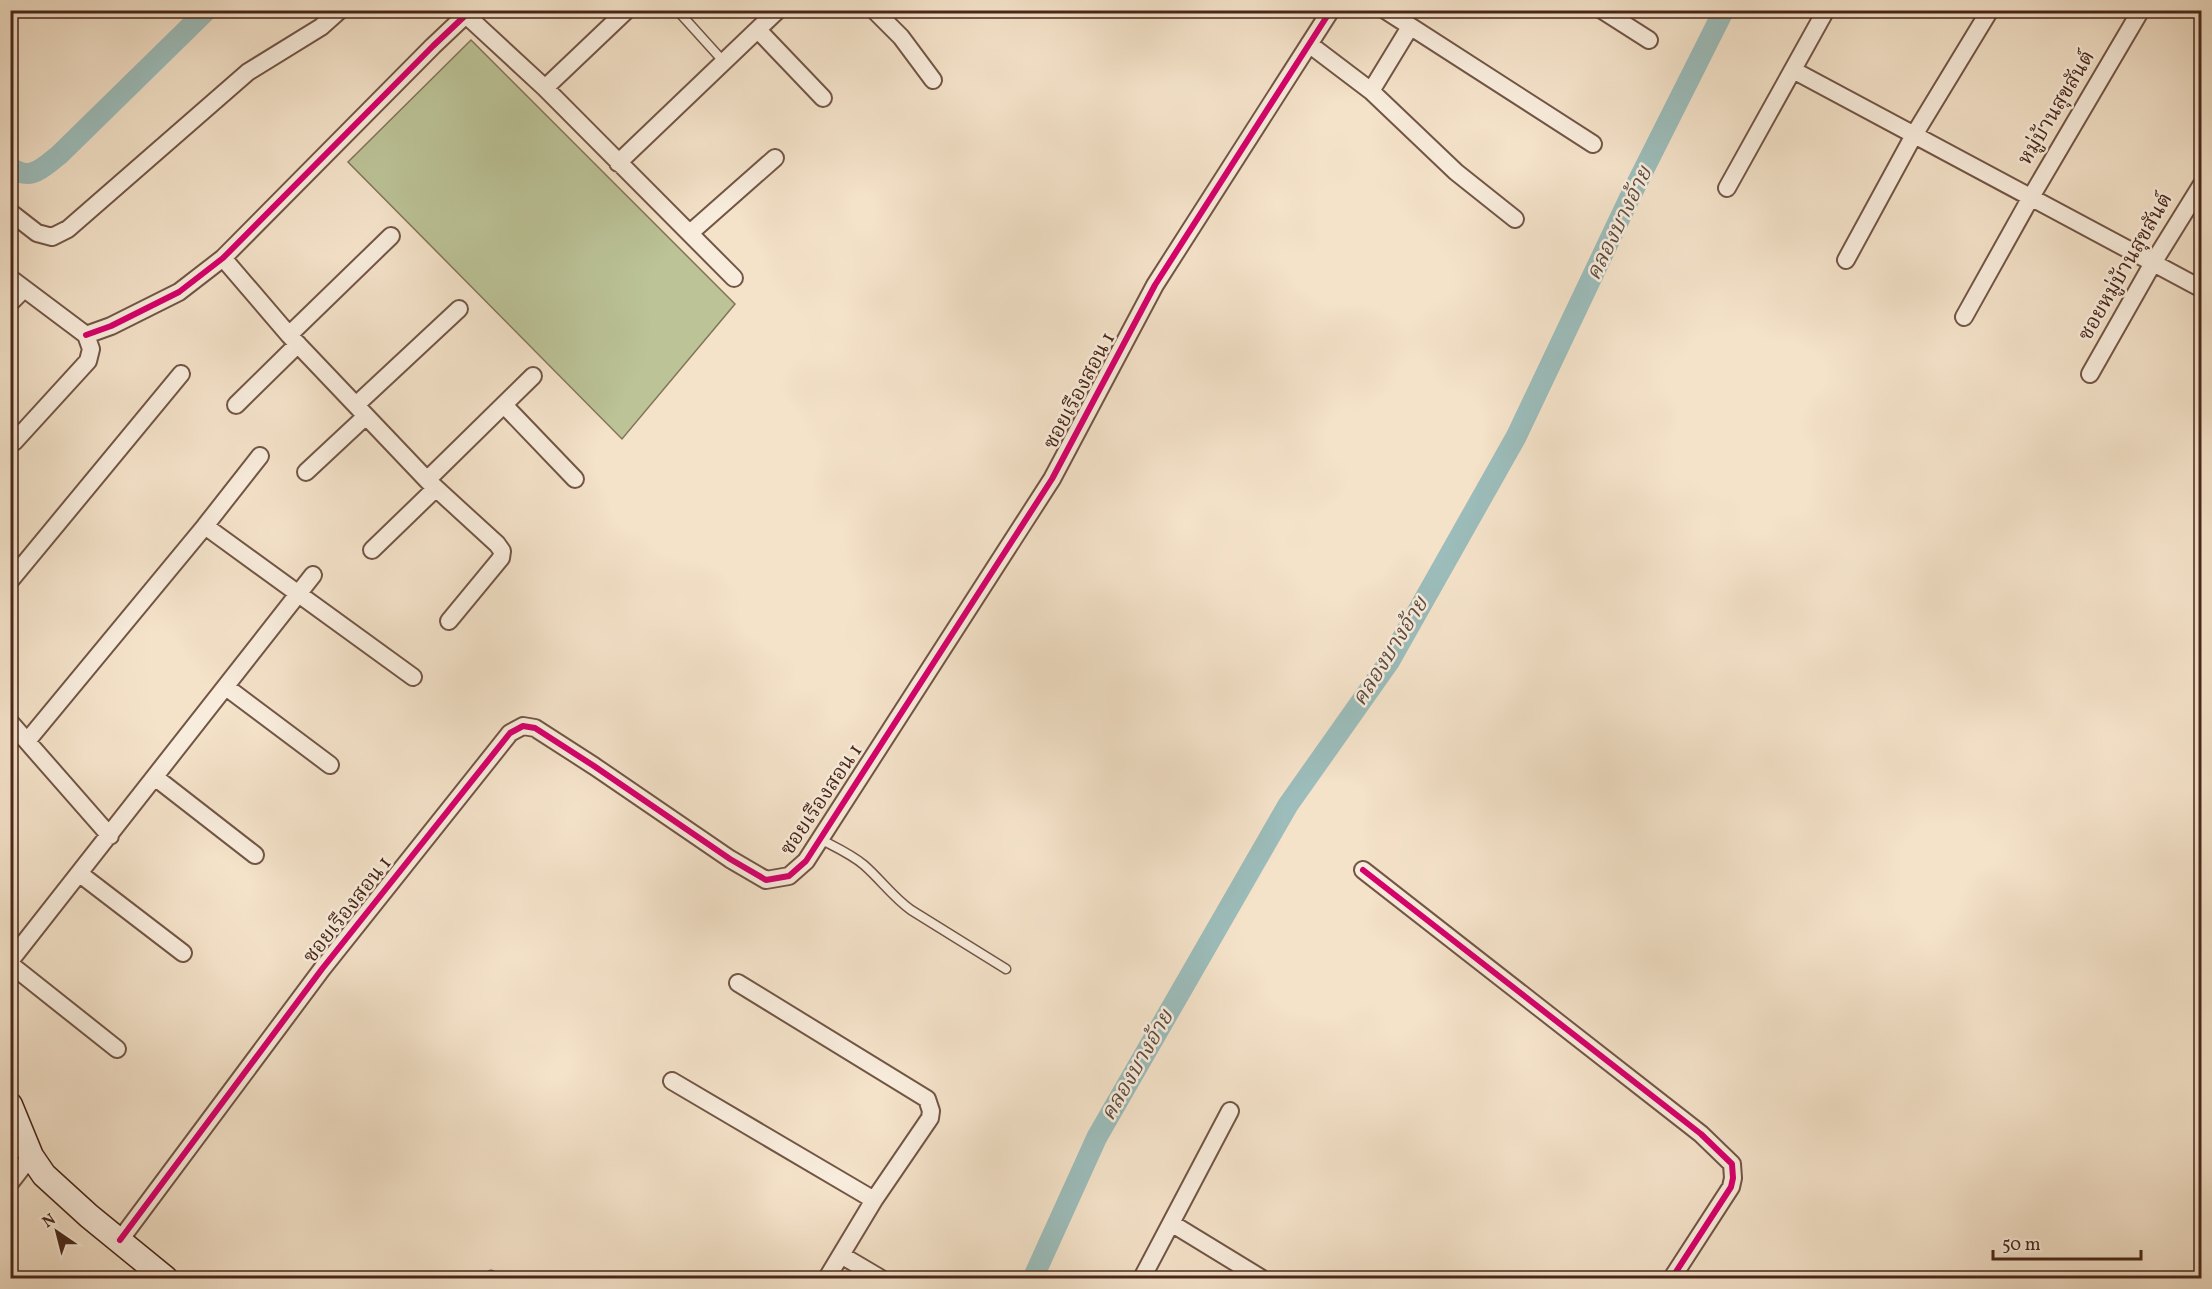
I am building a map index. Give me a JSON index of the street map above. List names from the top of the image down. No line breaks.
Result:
{"streets":{"street":["หมู่บ้านสุขสันต์","ซอยหมู่บ้านสุขสันต์","ซอยเรืองสอน 1"]},"crossings":[["หมู่บ้านสุขสันต์","ซอยหมู่บ้านสุขสันต์"]],"water":["คลองบางอ้าย"],"scale_bar":"50 m","north":"top left"}
